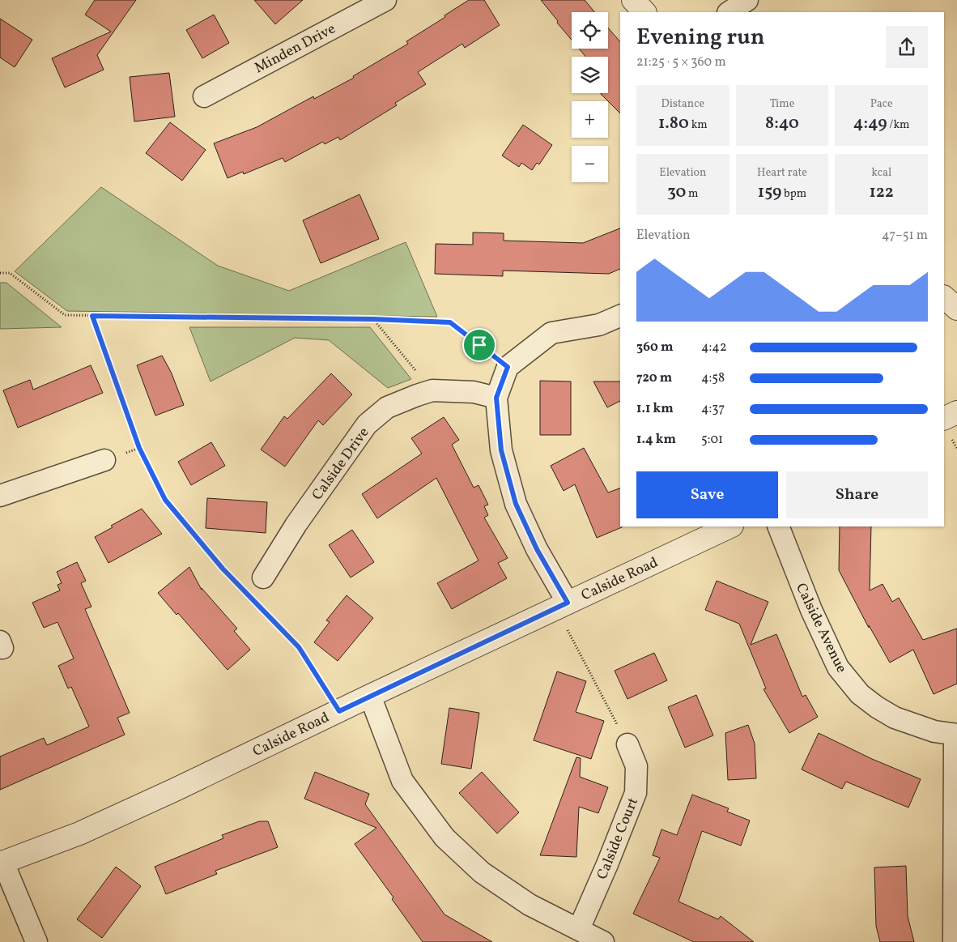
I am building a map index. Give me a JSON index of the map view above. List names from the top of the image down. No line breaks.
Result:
{"streets":{"street":["Minden Drive","Calside Drive","Calside Road","Calside Avenue","Calside Court"]},"page":{"map_buttons":["+","−"],"heading":["Evening run","21:25 · 5 × 360 m"],"stats":[["Distance","1.80 km"],["Time","8:40"],["Pace","4:49 /km"],["Elevation","30 m"],["Heart rate","159 bpm"],["kcal","122"]],"chart":["Elevation","47–51 m"],"list":[{"name":"360 m","note":"4:42"},{"name":"720 m","note":"4:58"},{"name":"1.1 km","note":"4:37"},{"name":"1.4 km","note":"5:01"}],"buttons":["Save","Share"]}}
